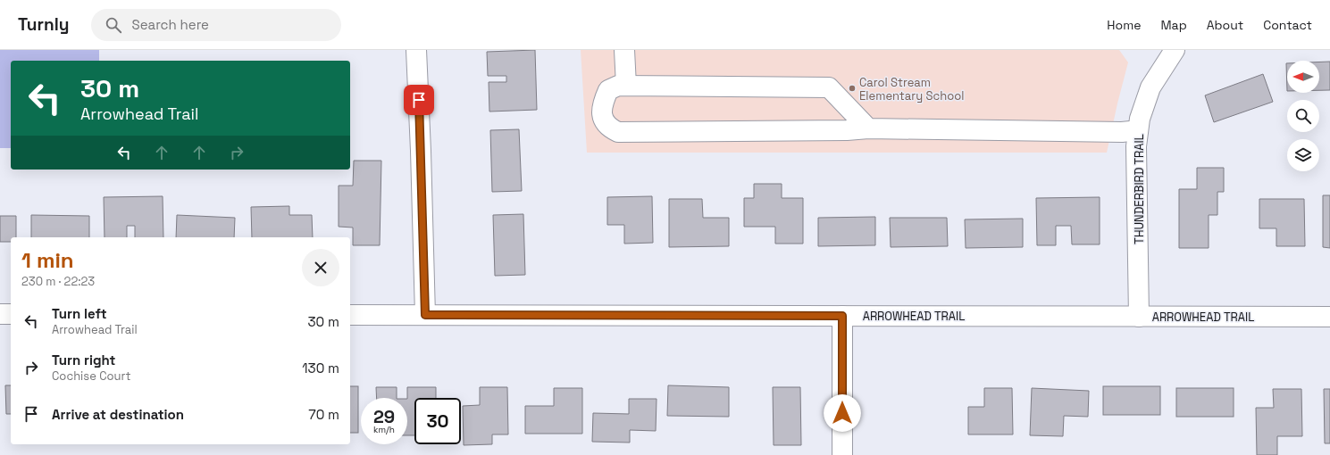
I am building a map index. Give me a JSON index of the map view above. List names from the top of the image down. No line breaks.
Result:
{"streets":{"street":["THUNDERBIRD TRAIL","ARROWHEAD TRAIL"]},"crossings":[["THUNDERBIRD TRAIL","ARROWHEAD TRAIL"]],"places":["Carol Stream Elementary School"],"north":"left","page":{"header":"Turnly","search":"Search here","nav":["Home","Map","About","Contact"],"turn":["30 m","Arrowhead Trail"],"heading":["1 min","230 m · 22:23"],"list":[{"name":"Turn left","note":"Arrowhead Trail","value":"30 m"},{"name":"Turn right","note":"Cochise Court","value":"130 m"},{"name":"Arrive at destination","value":"70 m"}],"speed":"29 km/h","limit":"30"}}
